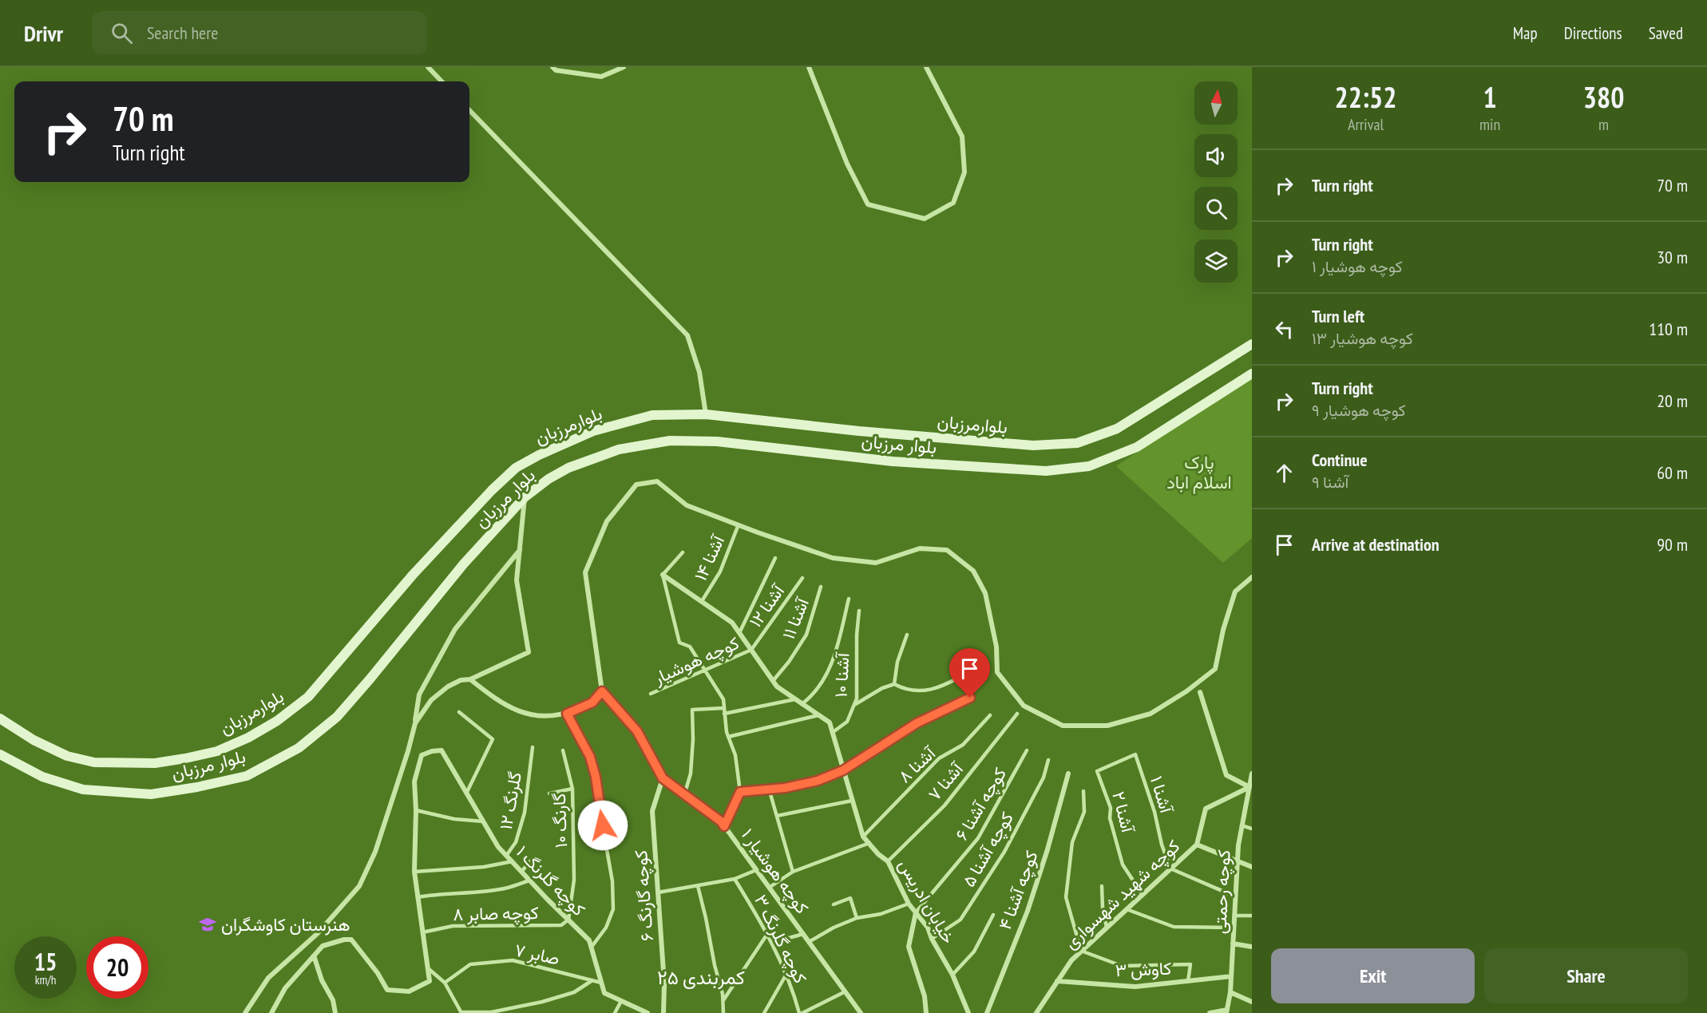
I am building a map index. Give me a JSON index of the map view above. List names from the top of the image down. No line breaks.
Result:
{"streets":{"main road":["بلوارمرزبان","بلوار مرزبان"],"street":["کوچه هوشیار ۱","کوچه گلرنگ ۱","کوچه آشنا ۴","کوچه رحمتی","کوچه شهید شهسواری","کوچه گارنگ ۶","خیابان ادریس","کاوش ۳"],"lane":["آشنا ۱۴","آشنا ۱۲","آشنا ۱۱","کوچه هوشیار","آشنا ۱۰","آشنا ۸","آشنا ۷","آشنا ۱","گلرنگ ۱۲","کوچه آشنا ۶","آشنا ۲","گارنگ ۱۰","کوچه آشنا ۵","کوچه صابر ۸","کوچه گلرنگ ۳","صابر ۷"]},"crossings":[["آشنا ۱۴","خیابان ادریس"],["آشنا ۱۲","کوچه هوشیار"],["آشنا ۱۲","خیابان ادریس"],["آشنا ۱۱","خیابان ادریس"],["کوچه هوشیار","خیابان ادریس"],["آشنا ۱۰","خیابان ادریس"],["آشنا ۸","خیابان ادریس"],["آشنا ۷","خیابان ادریس"],["آشنا ۱","آشنا ۲"],["آشنا ۱","کوچه شهید شهسواری"],["گلرنگ ۱۲","کوچه گلرنگ ۱"],["کوچه آشنا ۶","خیابان ادریس"],["آشنا ۲","کوچه شهید شهسواری"],["گارنگ ۱۰","کوچه گلرنگ ۱"],["گارنگ ۱۰","کوچه صابر ۸"],["کوچه آشنا ۵","خیابان ادریس"],["کوچه هوشیار ۱","کوچه گارنگ ۶"],["کوچه گلرنگ ۱","کوچه صابر ۸"],["کوچه گلرنگ ۱","صابر ۷"],["کوچه رحمتی","کوچه شهید شهسواری"],["کوچه رحمتی","کاوش ۳"],["کوچه شهید شهسواری","کاوش ۳"]],"districts":["کمربندی ۲۵"],"parks":["پارک اسلام اباد"],"places":{"school or university":["هنرستان کاوشگران"]},"north":"top","page":{"header":"Drivr","search":"Search here","nav":["Map","Directions","Saved"],"eta":["22:52","Arrival","1","min","380","m"],"turn":["70 m","Turn right"],"list":[{"name":"Turn right","value":"70 m"},{"name":"Turn right","note":"کوچه هوشیار ۱","value":"30 m"},{"name":"Turn left","note":"کوچه هوشیار ۱۳","value":"110 m"},{"name":"Turn right","note":"کوچه هوشیار ۹","value":"20 m"},{"name":"Continue","note":"آشنا ۹","value":"60 m"},{"name":"Arrive at destination","value":"90 m"}],"speed":"15 km/h","limit":"20","buttons":["Exit","Share"]}}
